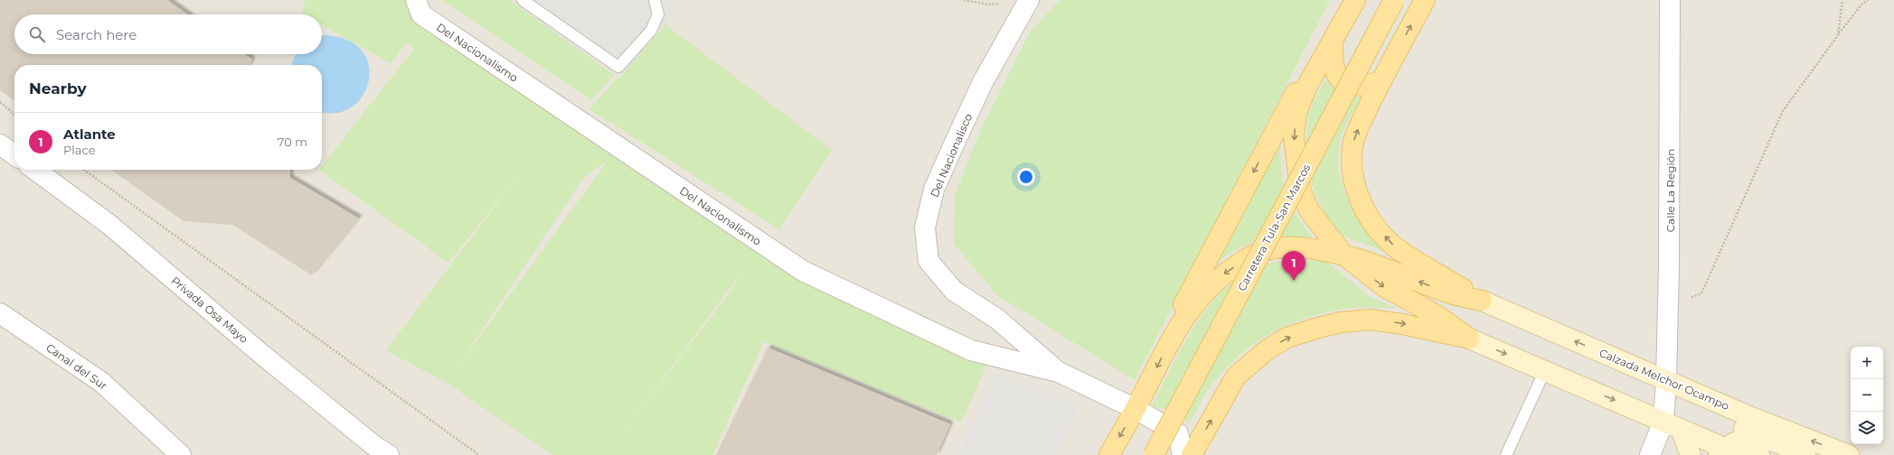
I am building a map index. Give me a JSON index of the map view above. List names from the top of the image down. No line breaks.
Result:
{"streets":{"main road":["Carretera Tula-San Marcos","Calzada Melchor Ocampo"],"street":["Del Nacionalismo","Del Nacionalisco","Calle La Región","Privada Osa Mayo","Canal del Sur"]},"crossings":[["Del Nacionalismo","Del Nacionalisco"],["Calle La Región","Calzada Melchor Ocampo"]],"page":{"search":"Search here","heading":"Nearby","list":[{"mark":"1","name":"Atlante","note":"Place","value":"70 m"}],"pins":"1","map_buttons":["+","−"]}}
